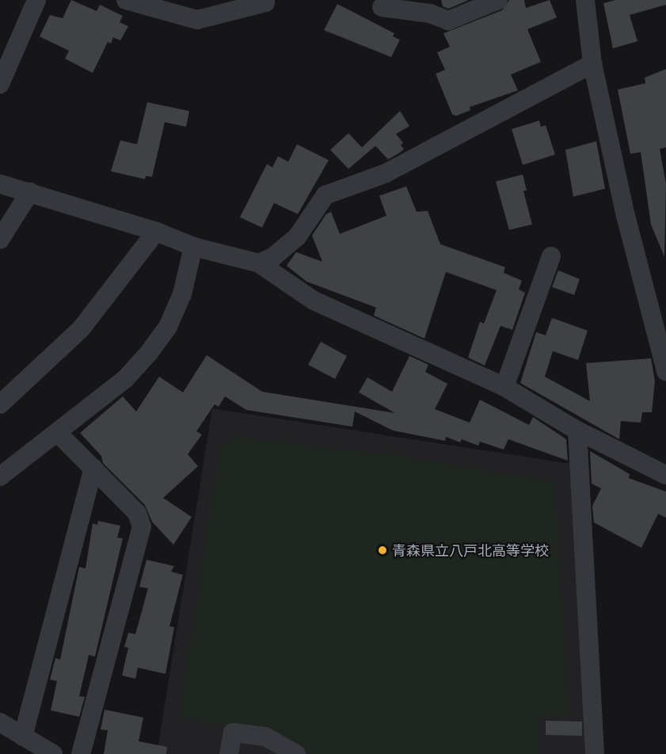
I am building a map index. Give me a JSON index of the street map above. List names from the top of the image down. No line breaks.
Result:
{"places":["青森県立八戸北高等学校"]}
